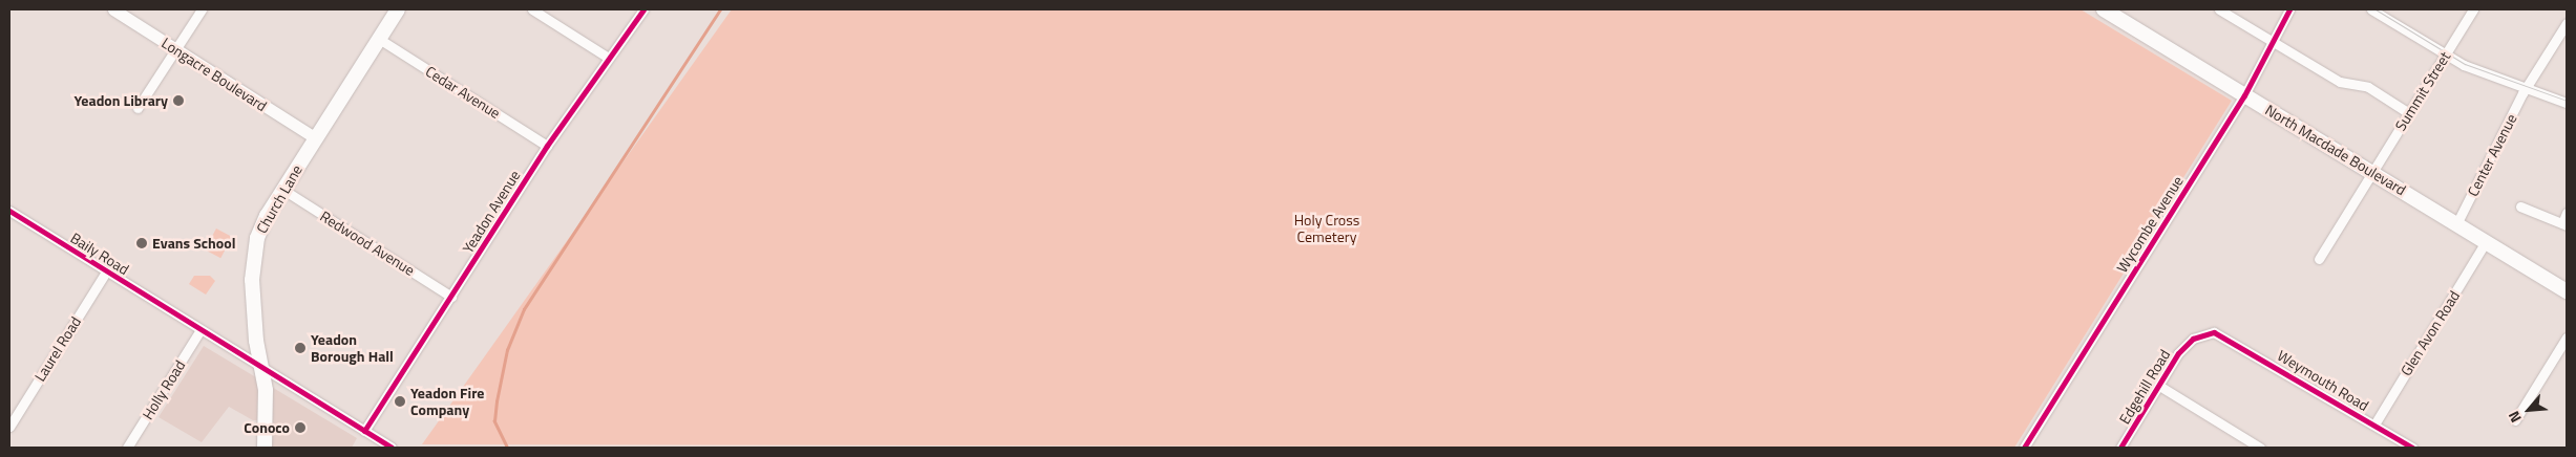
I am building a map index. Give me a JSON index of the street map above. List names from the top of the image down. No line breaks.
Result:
{"streets":{"main road":["North Macdade Boulevard","Church Lane"],"street":["Longacre Boulevard","Summit Street","Cedar Avenue","Center Avenue","Yeadon Avenue","Wycombe Avenue","Redwood Avenue","Baily Road","Glen Avon Road","Laurel Road","Weymouth Road","Edgehill Road","Holly Road"]},"crossings":[["Longacre Boulevard","Church Lane"],["Summit Street","North Macdade Boulevard"],["Cedar Avenue","Church Lane"],["Cedar Avenue","Yeadon Avenue"],["North Macdade Boulevard","Center Avenue"],["North Macdade Boulevard","Wycombe Avenue"],["North Macdade Boulevard","Glen Avon Road"],["Church Lane","Redwood Avenue"],["Church Lane","Baily Road"],["Yeadon Avenue","Redwood Avenue"],["Yeadon Avenue","Baily Road"],["Baily Road","Laurel Road"],["Baily Road","Holly Road"],["Glen Avon Road","Weymouth Road"],["Weymouth Road","Edgehill Road"]],"parks":["Holy Cross Cemetery"],"places":["Yeadon Library","Evans School","Yeadon Borough Hall","Yeadon Fire Company","Conoco"],"north":"bottom left"}
